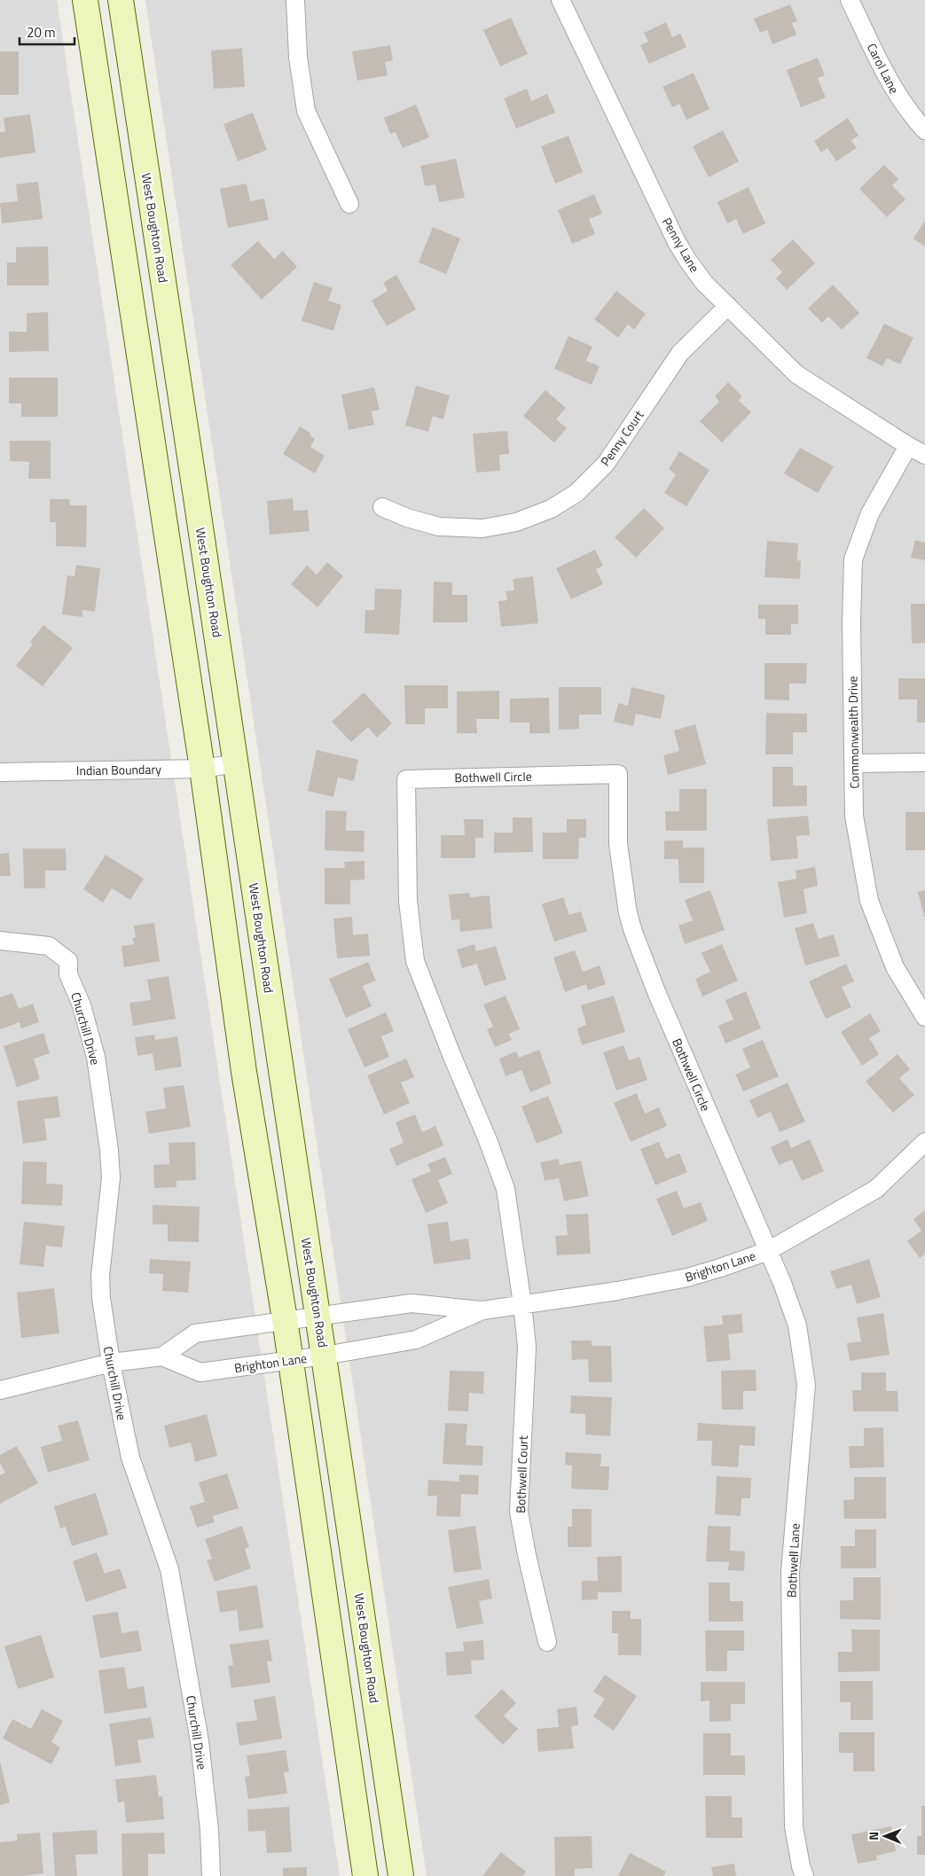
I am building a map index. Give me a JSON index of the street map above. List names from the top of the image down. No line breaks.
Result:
{"streets":{"main road":["West Boughton Road"],"street":["Carol Lane","Penny Lane","Penny Court","Commonwealth Drive","Indian Boundary","Bothwell Circle","Churchill Drive","Brighton Lane","Bothwell Court","Bothwell Lane"]},"crossings":[["West Boughton Road","Indian Boundary"],["West Boughton Road","Brighton Lane"],["Penny Lane","Penny Court"],["Penny Lane","Commonwealth Drive"],["Bothwell Circle","Brighton Lane"],["Bothwell Circle","Bothwell Court"],["Bothwell Circle","Bothwell Lane"],["Churchill Drive","Brighton Lane"],["Brighton Lane","Bothwell Court"],["Brighton Lane","Bothwell Lane"]],"scale_bar":"20 m","north":"left"}
